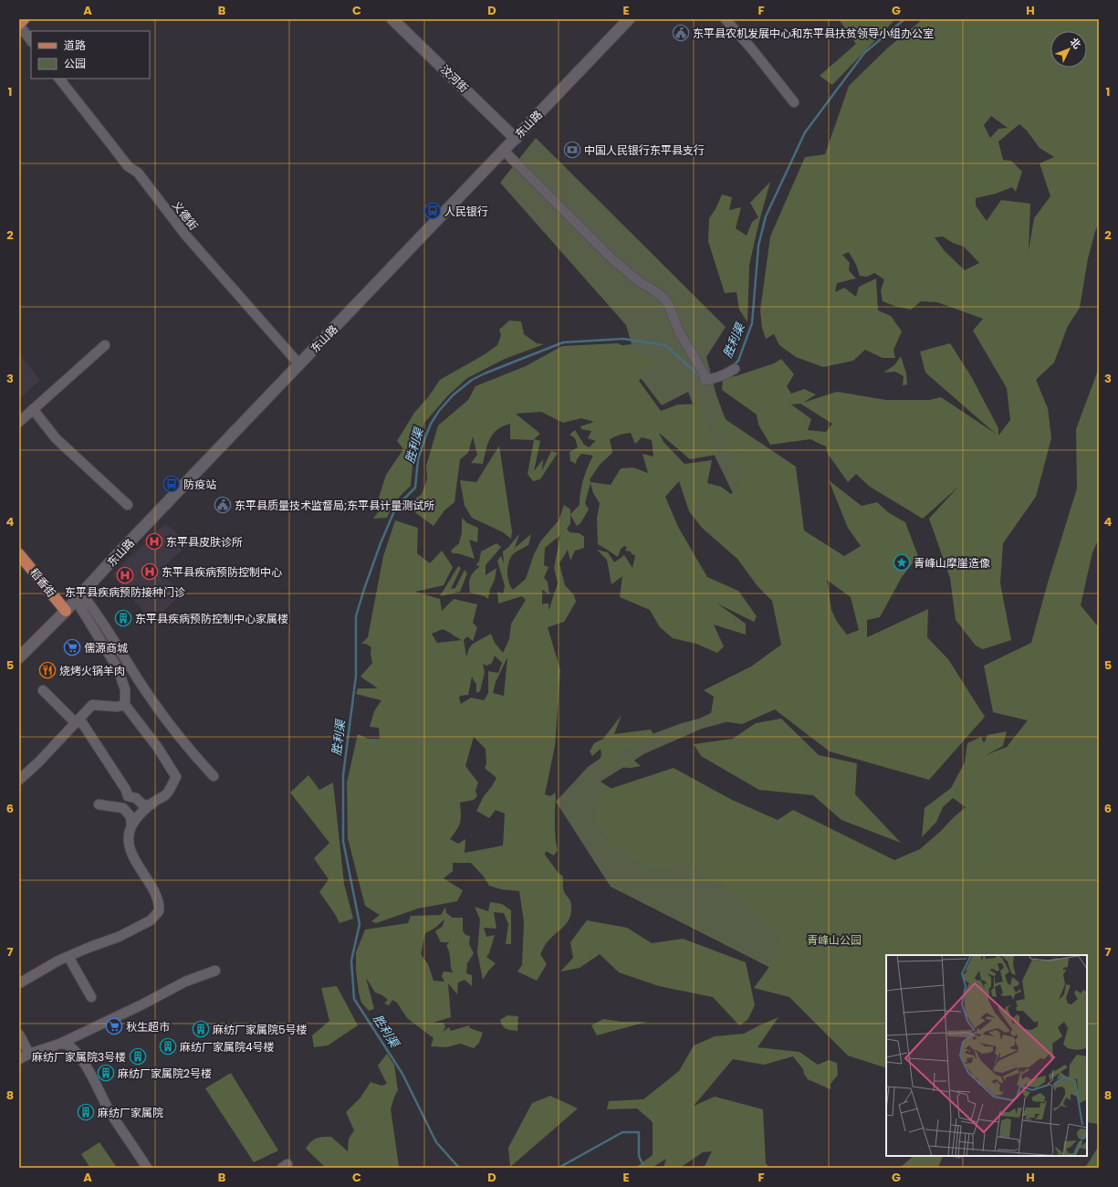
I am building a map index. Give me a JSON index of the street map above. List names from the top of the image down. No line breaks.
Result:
{"streets":{"main road":["稻香街"],"street":["汶河街","东山路","义德街"]},"crossings":[["汶河街","东山路"],["东山路","义德街"],["东山路","稻香街"]],"water":["胜利渠"],"parks":["青峰山公园"],"places":{"public building":["东平县农机发展中心和东平县扶贫领导小组办公室","东平县质量技术监督局;东平县计量测试所"],"bank":["中国人民银行东平县支行"],"bus stop":["人民银行","防疫站"],"hospital":["东平县皮肤诊所","东平县疾病预防控制中心","东平县疾病预防接种门诊"],"place":["青峰山摩崖造像"],"building":["东平县疾病预防控制中心家属楼","麻纺厂家属院5号楼","麻纺厂家属院4号楼","麻纺厂家属院3号楼","麻纺厂家属院2号楼","麻纺厂家属院"],"supermarket":["儒源商城","秋生超市"],"restaurant":["烧烤火锅羊肉"]},"legend":["道路","公园"],"north":"top right","grid":{"columns":["A","B","C","D","E","F","G","H"],"rows":["1","2","3","4","5","6","7","8"]}}
